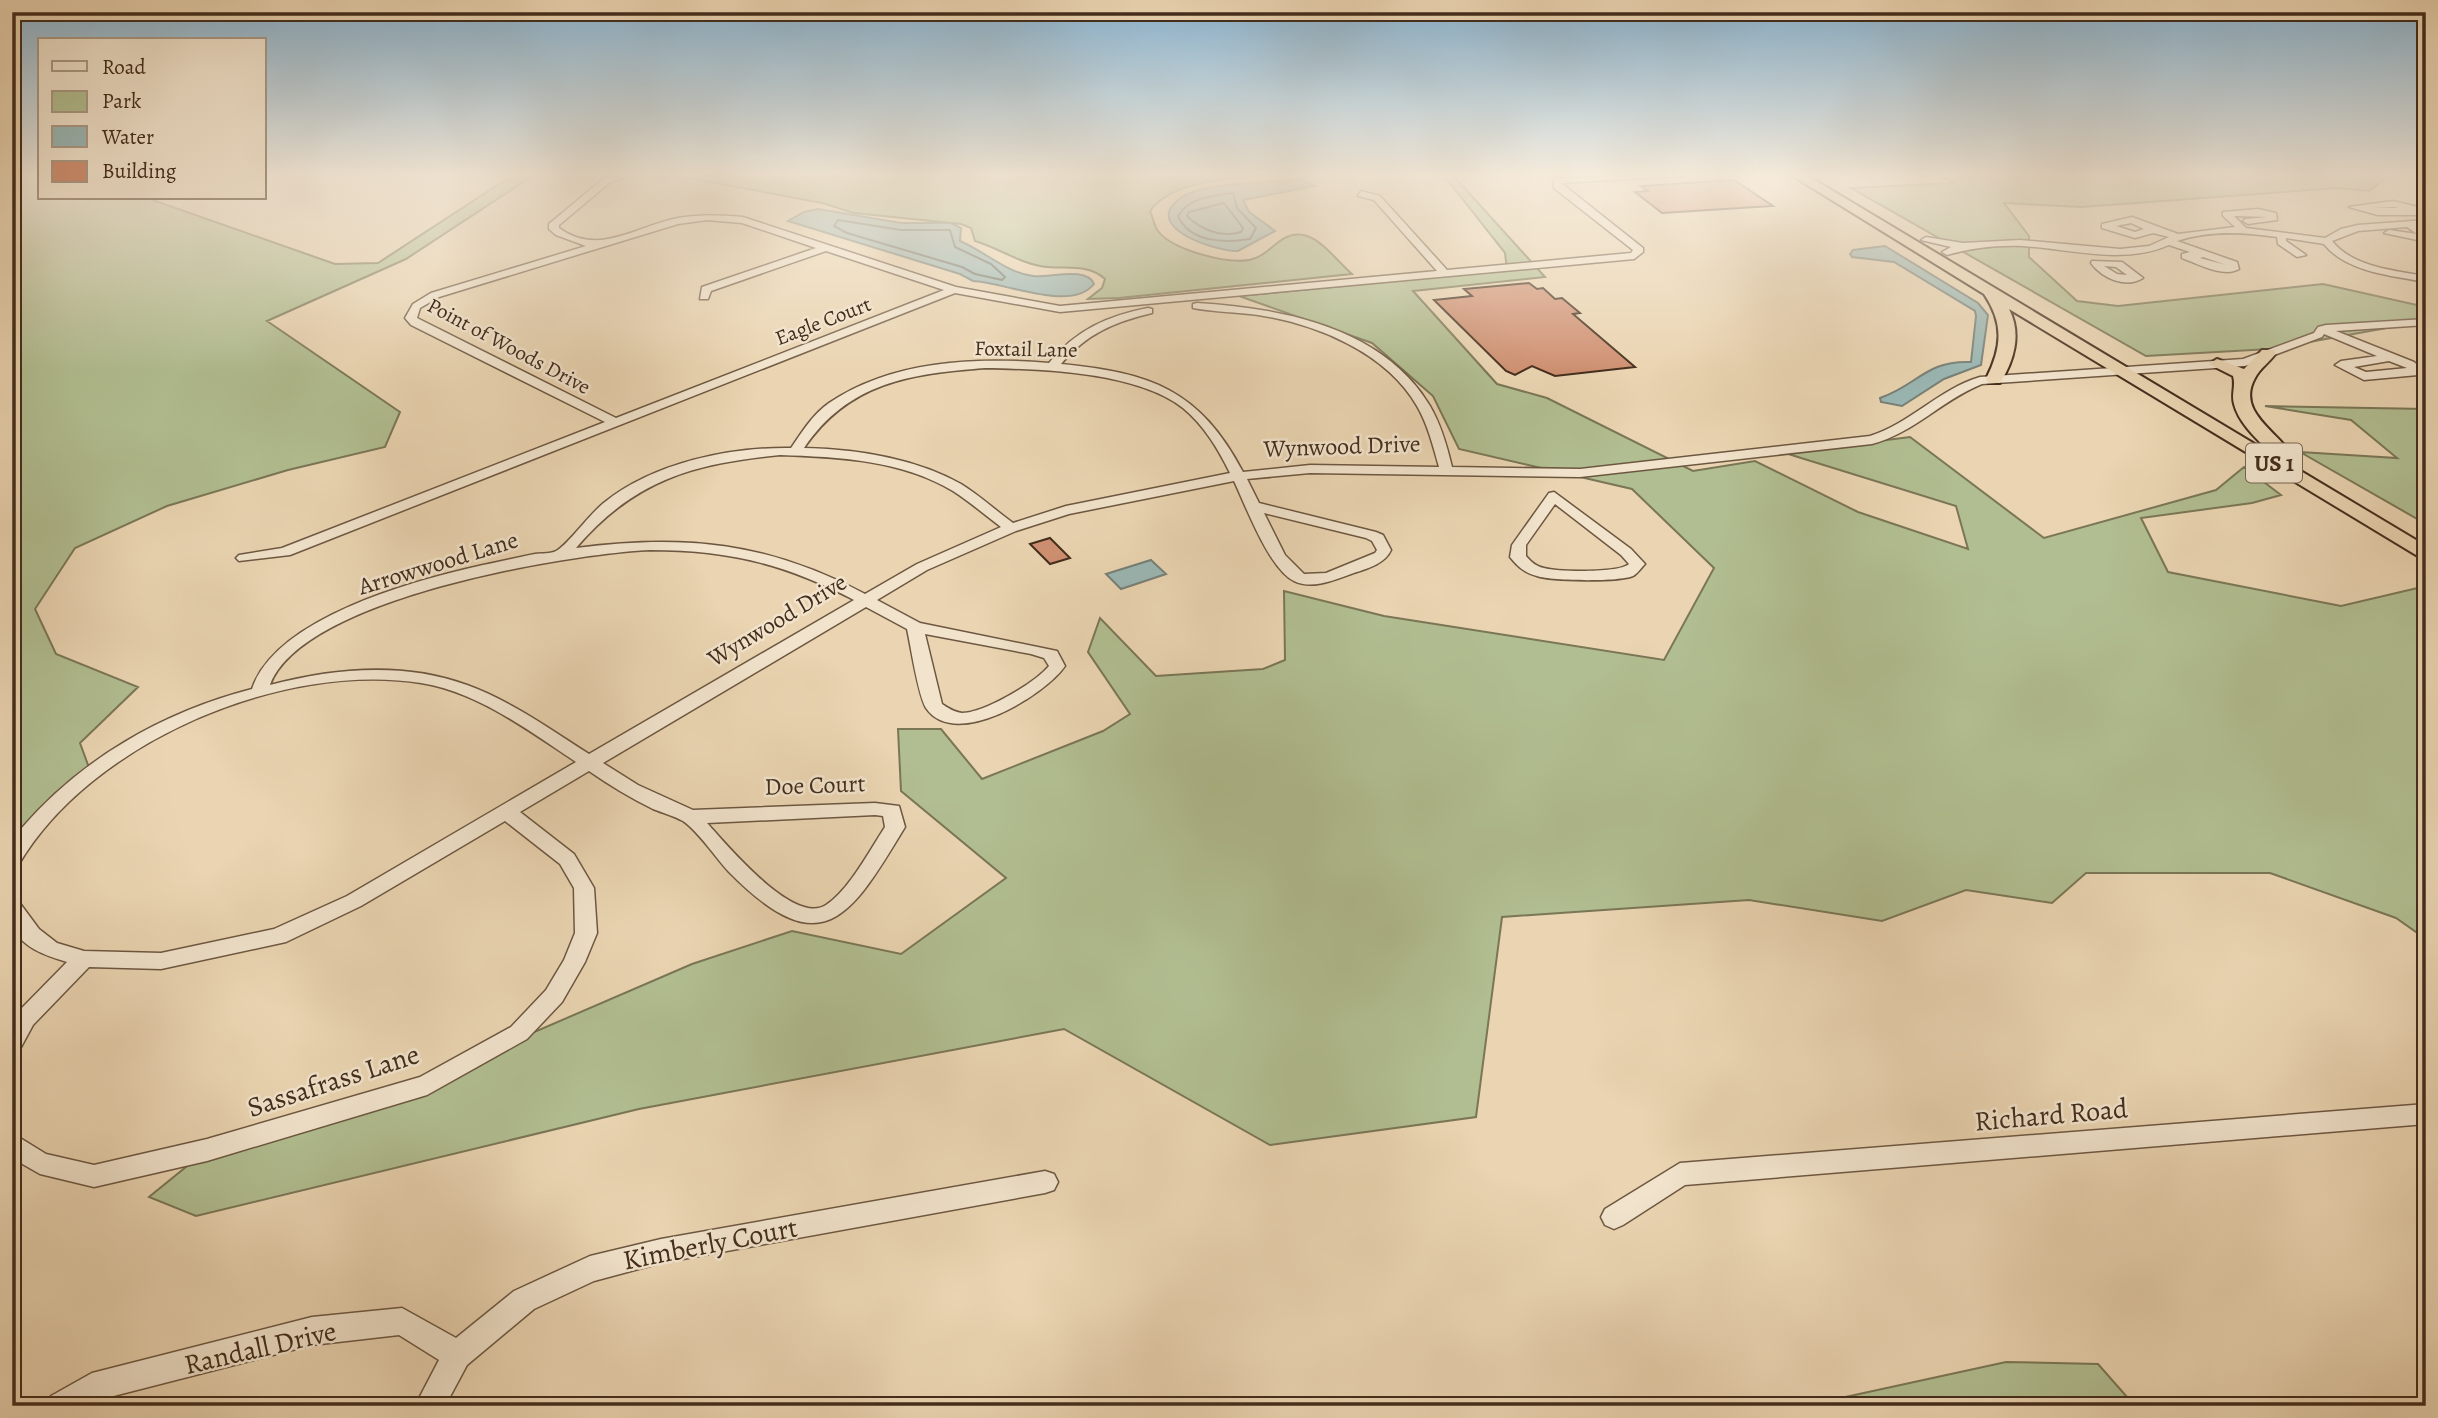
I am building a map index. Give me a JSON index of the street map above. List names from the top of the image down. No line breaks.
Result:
{"streets":{"highway":["US 1"],"street":["Eagle Court","Point of Woods Drive","Foxtail Lane","Wynwood Drive","Arrowwood Lane","Doe Court","Sassafrass Lane","Richard Road","Kimberly Court","Randall Drive"]},"crossings":[["Eagle Court","Point of Woods Drive"],["Foxtail Lane","Wynwood Drive"],["Wynwood Drive","US 1"],["Wynwood Drive","Arrowwood Lane"],["Wynwood Drive","Doe Court"],["Wynwood Drive","Sassafrass Lane"],["Kimberly Court","Randall Drive"]],"legend":["Road","Park","Water","Building"]}
